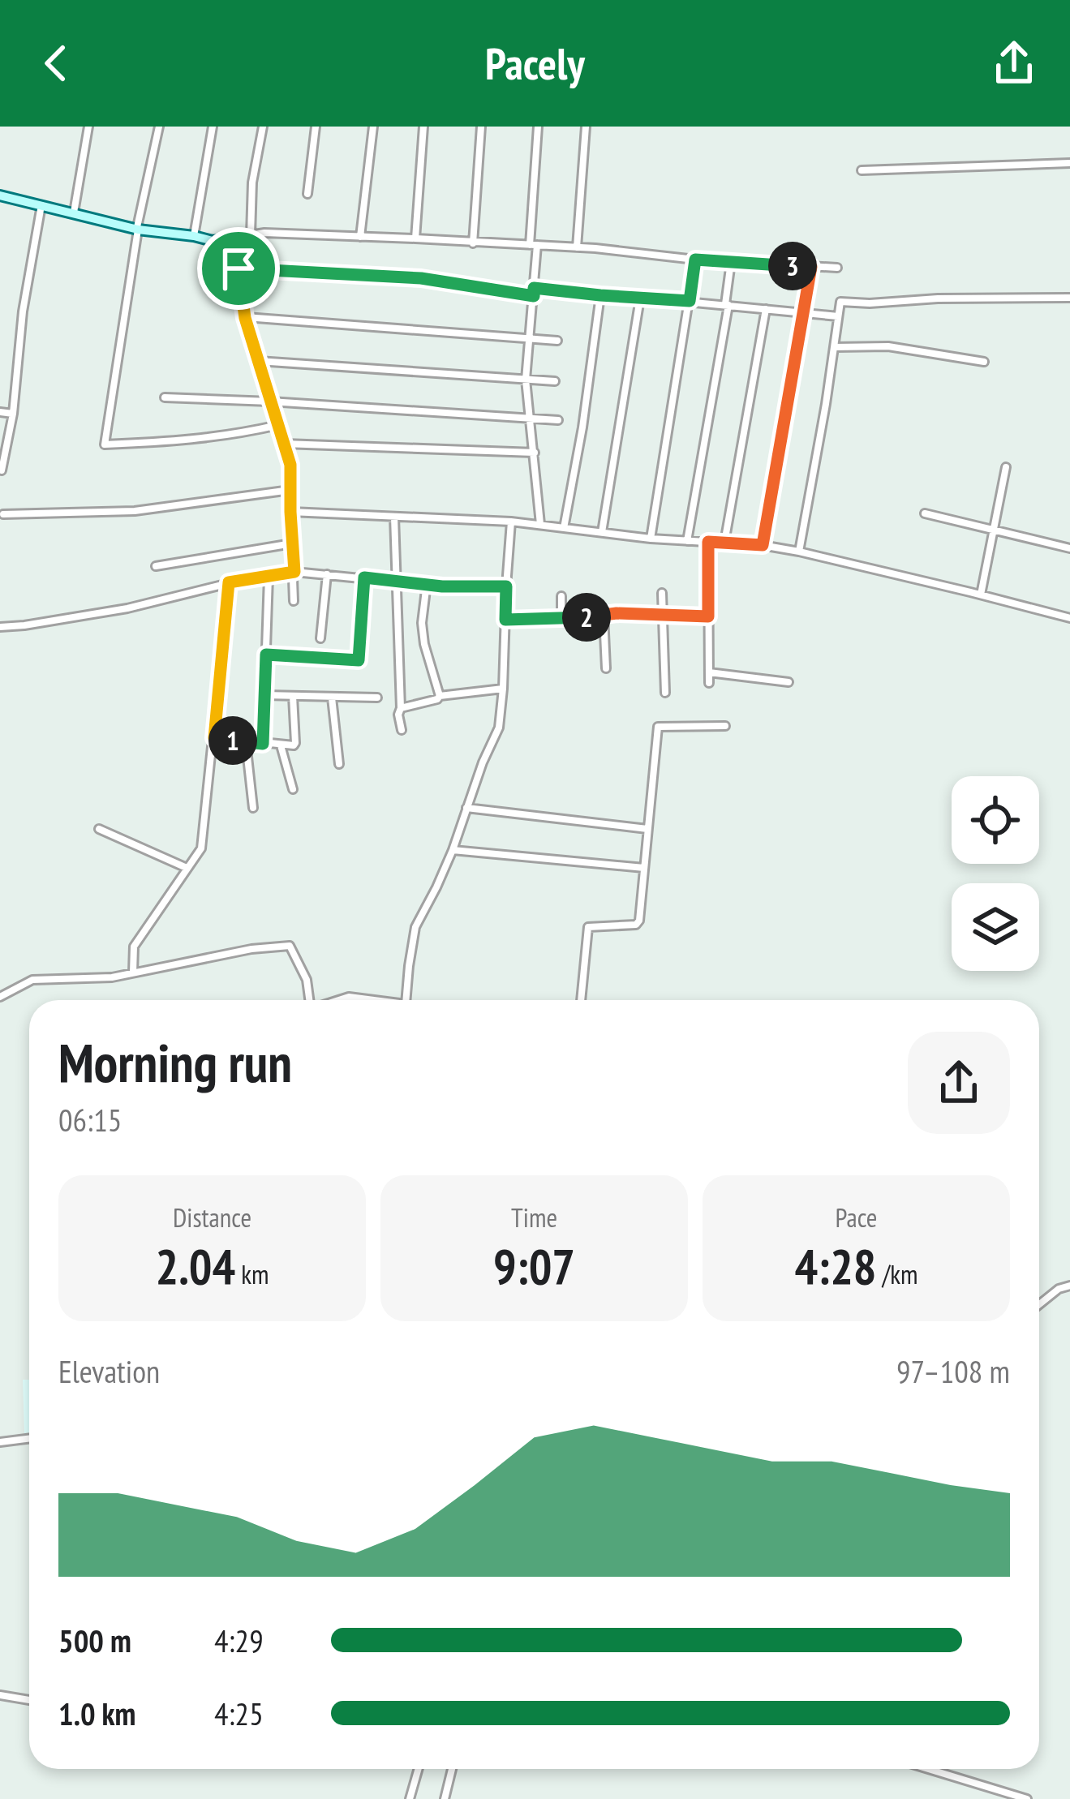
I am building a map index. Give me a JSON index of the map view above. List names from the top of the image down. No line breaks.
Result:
{"page":{"header":"Pacely","pins":["3","2","1"],"heading":["Morning run","06:15"],"stats":[["Distance","2.04 km"],["Time","9:07"],["Pace","4:28 /km"]],"chart":["Elevation","97–108 m"],"list":[{"name":"500 m","note":"4:29"},{"name":"1.0 km","note":"4:25"}]}}
